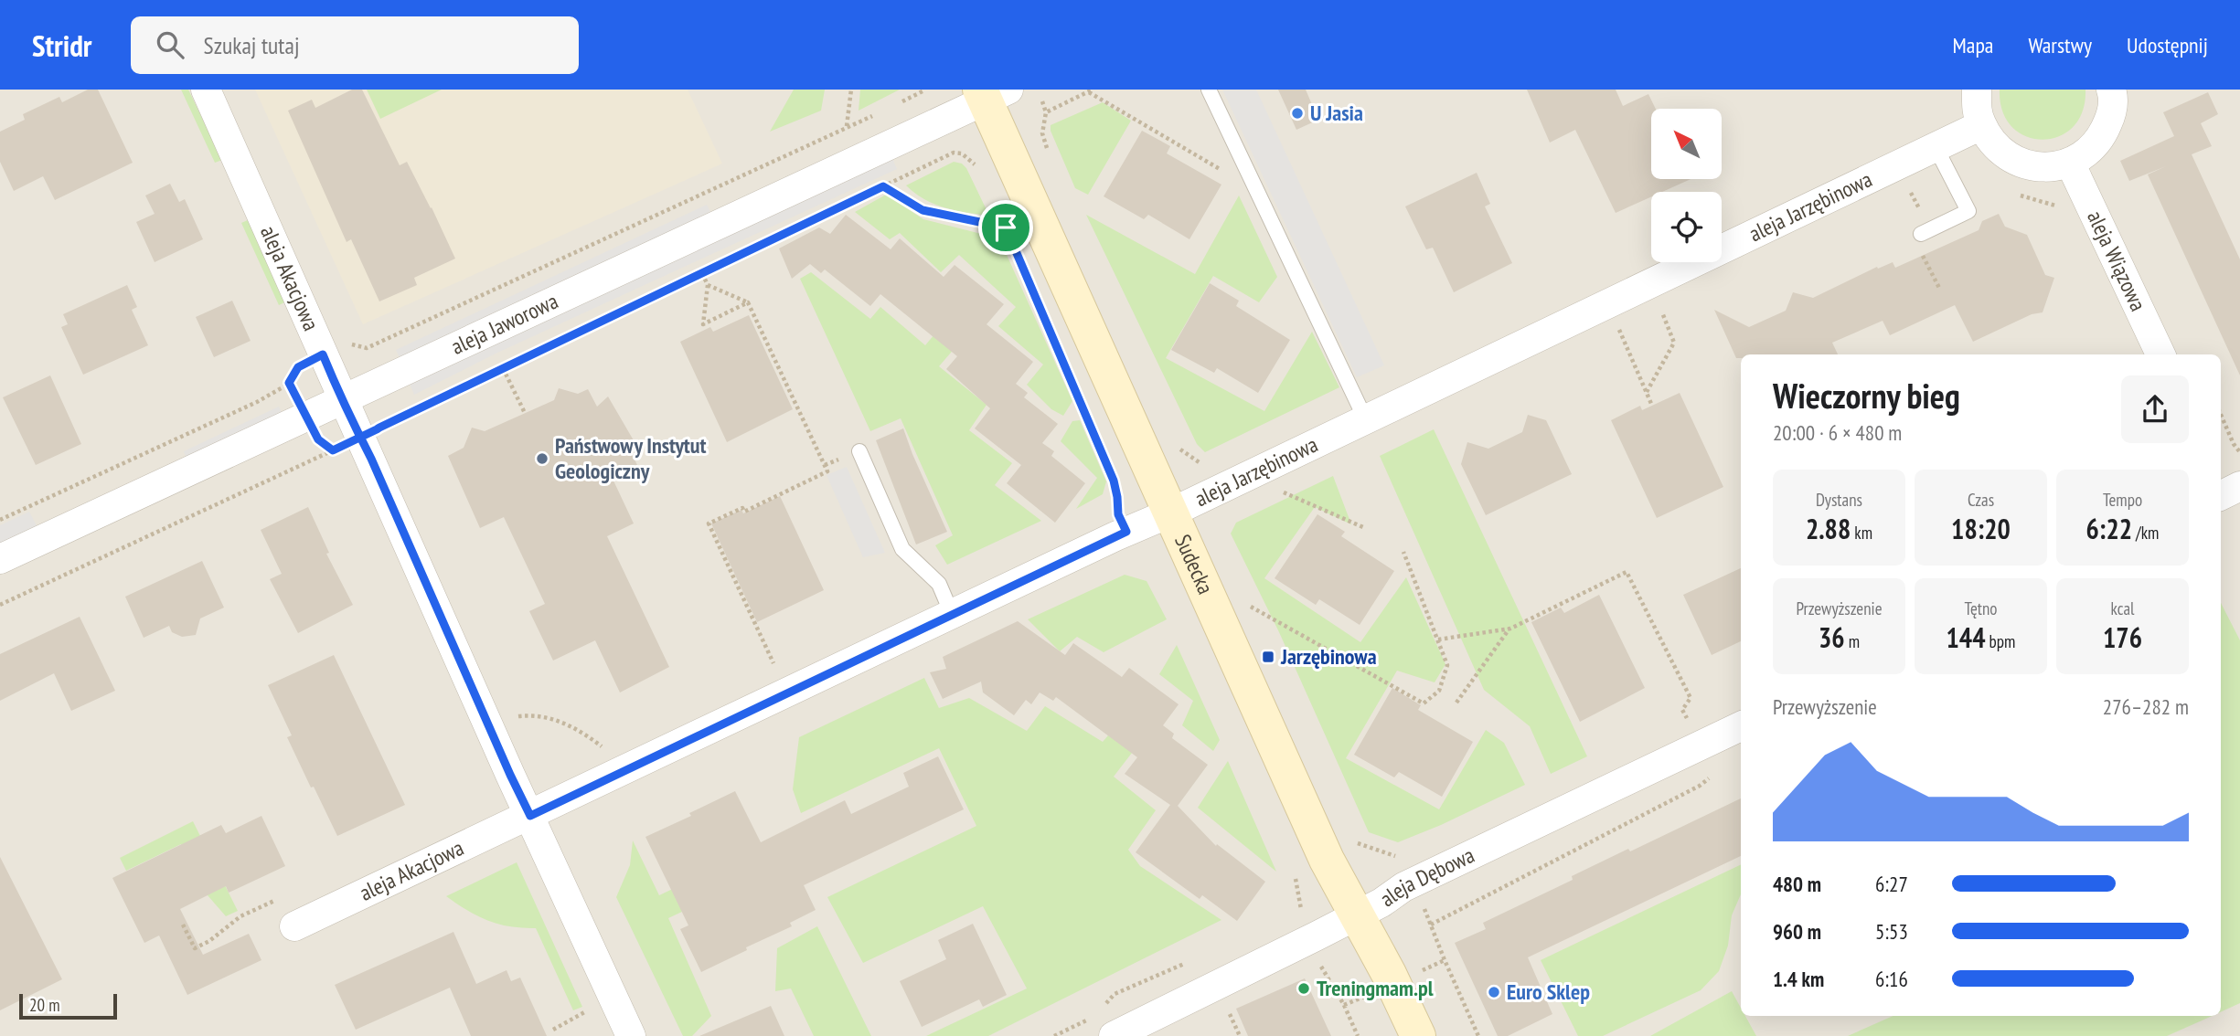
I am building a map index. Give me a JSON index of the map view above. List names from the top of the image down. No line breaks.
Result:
{"streets":{"street":["aleja Jarzębinowa","aleja Wiązowa","aleja Akacjowa","aleja Jaworowa","Sudecka","aleja Dębowa"]},"crossings":[["aleja Jarzębinowa","aleja Akacjowa"],["aleja Jarzębinowa","Sudecka"],["aleja Akacjowa","aleja Jaworowa"],["aleja Jaworowa","Sudecka"],["Sudecka","aleja Dębowa"]],"places":{"other":["U Jasia","Państwowy Instytut Geologiczny","Treningmam.pl","Euro Sklep"],"transit":["Jarzębinowa"]},"scale_bar":"20 m","north":"top left","page":{"header":"Stridr","search":"Szukaj tutaj","nav":["Mapa","Warstwy","Udostępnij"],"heading":["Wieczorny bieg","20:00 · 6 × 480 m"],"stats":[["Dystans","2.88 km"],["Czas","18:20"],["Tempo","6:22 /km"],["Przewyższenie","36 m"],["Tętno","144 bpm"],["kcal","176"]],"chart":["Przewyższenie","276–282 m"],"list":[{"name":"480 m","note":"6:27"},{"name":"960 m","note":"5:53"},{"name":"1.4 km","note":"6:16"}],"scale":"20 m"}}
